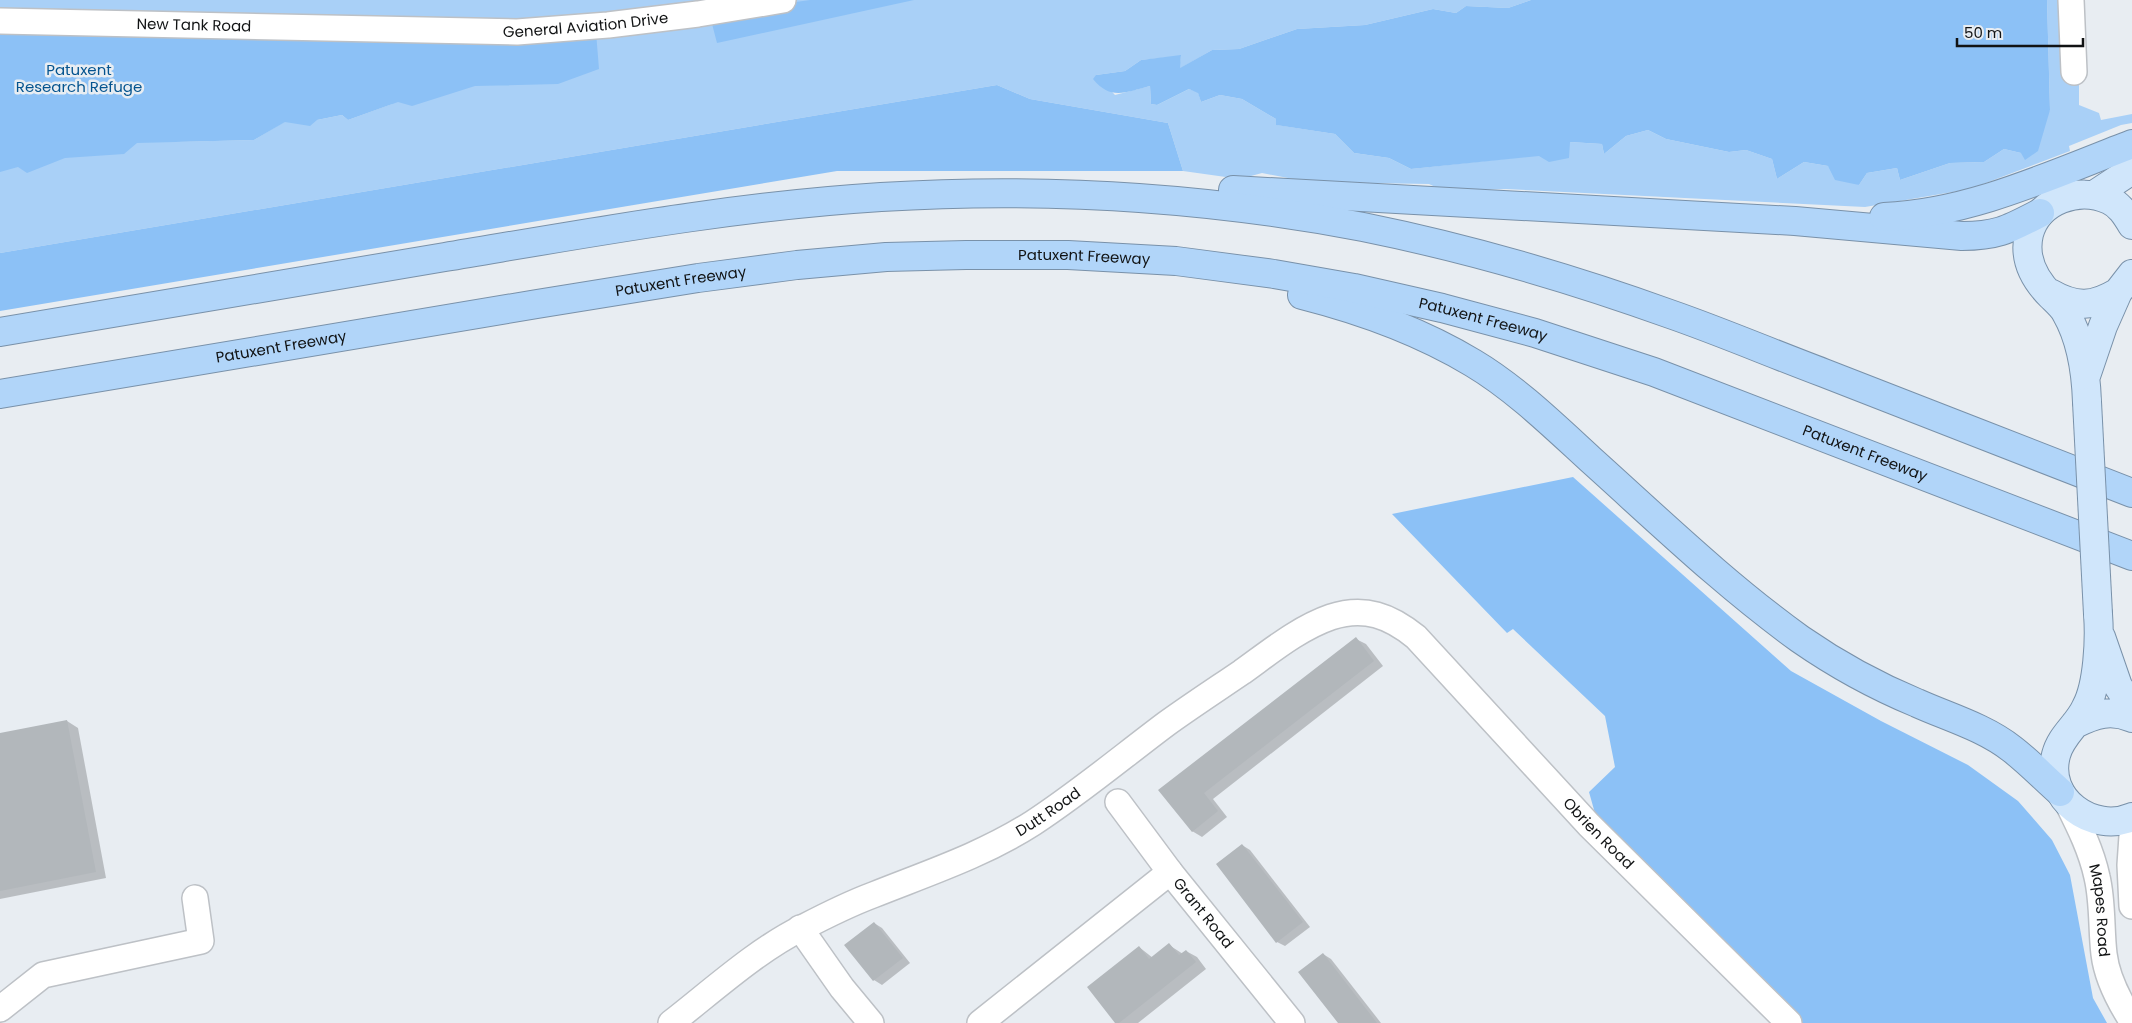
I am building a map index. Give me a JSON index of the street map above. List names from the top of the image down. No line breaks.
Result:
{"streets":{"highway":["Patuxent Freeway"],"street":["General Aviation Drive","New Tank Road","Dutt Road","Obrien Road","Mapes Road","Grant Road"]},"crossings":[["General Aviation Drive","New Tank Road"],["Dutt Road","Obrien Road"]],"parks":["Patuxent Research Refuge"],"scale_bar":"50 m"}
